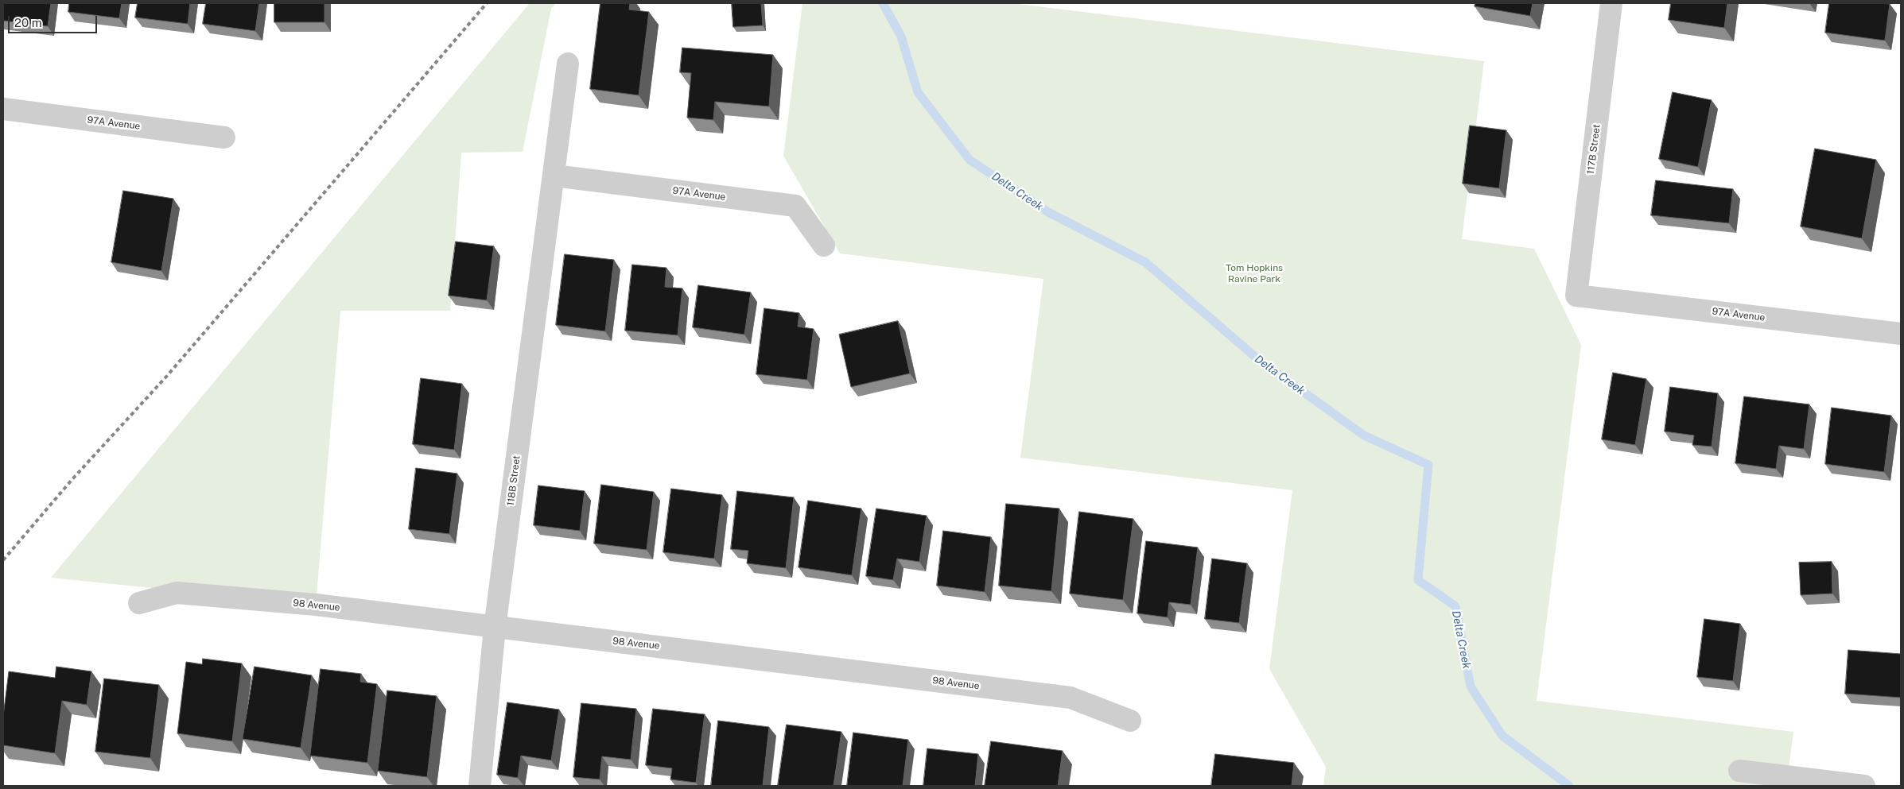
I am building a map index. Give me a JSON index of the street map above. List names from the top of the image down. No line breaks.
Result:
{"streets":{"street":["97A Avenue","117B Street","118B Street","98 Avenue"]},"crossings":[["97A Avenue","117B Street"],["97A Avenue","118B Street"],["118B Street","98 Avenue"]],"water":["Delta Creek"],"parks":["Tom Hopkins Ravine Park"],"scale_bar":"20 m"}
